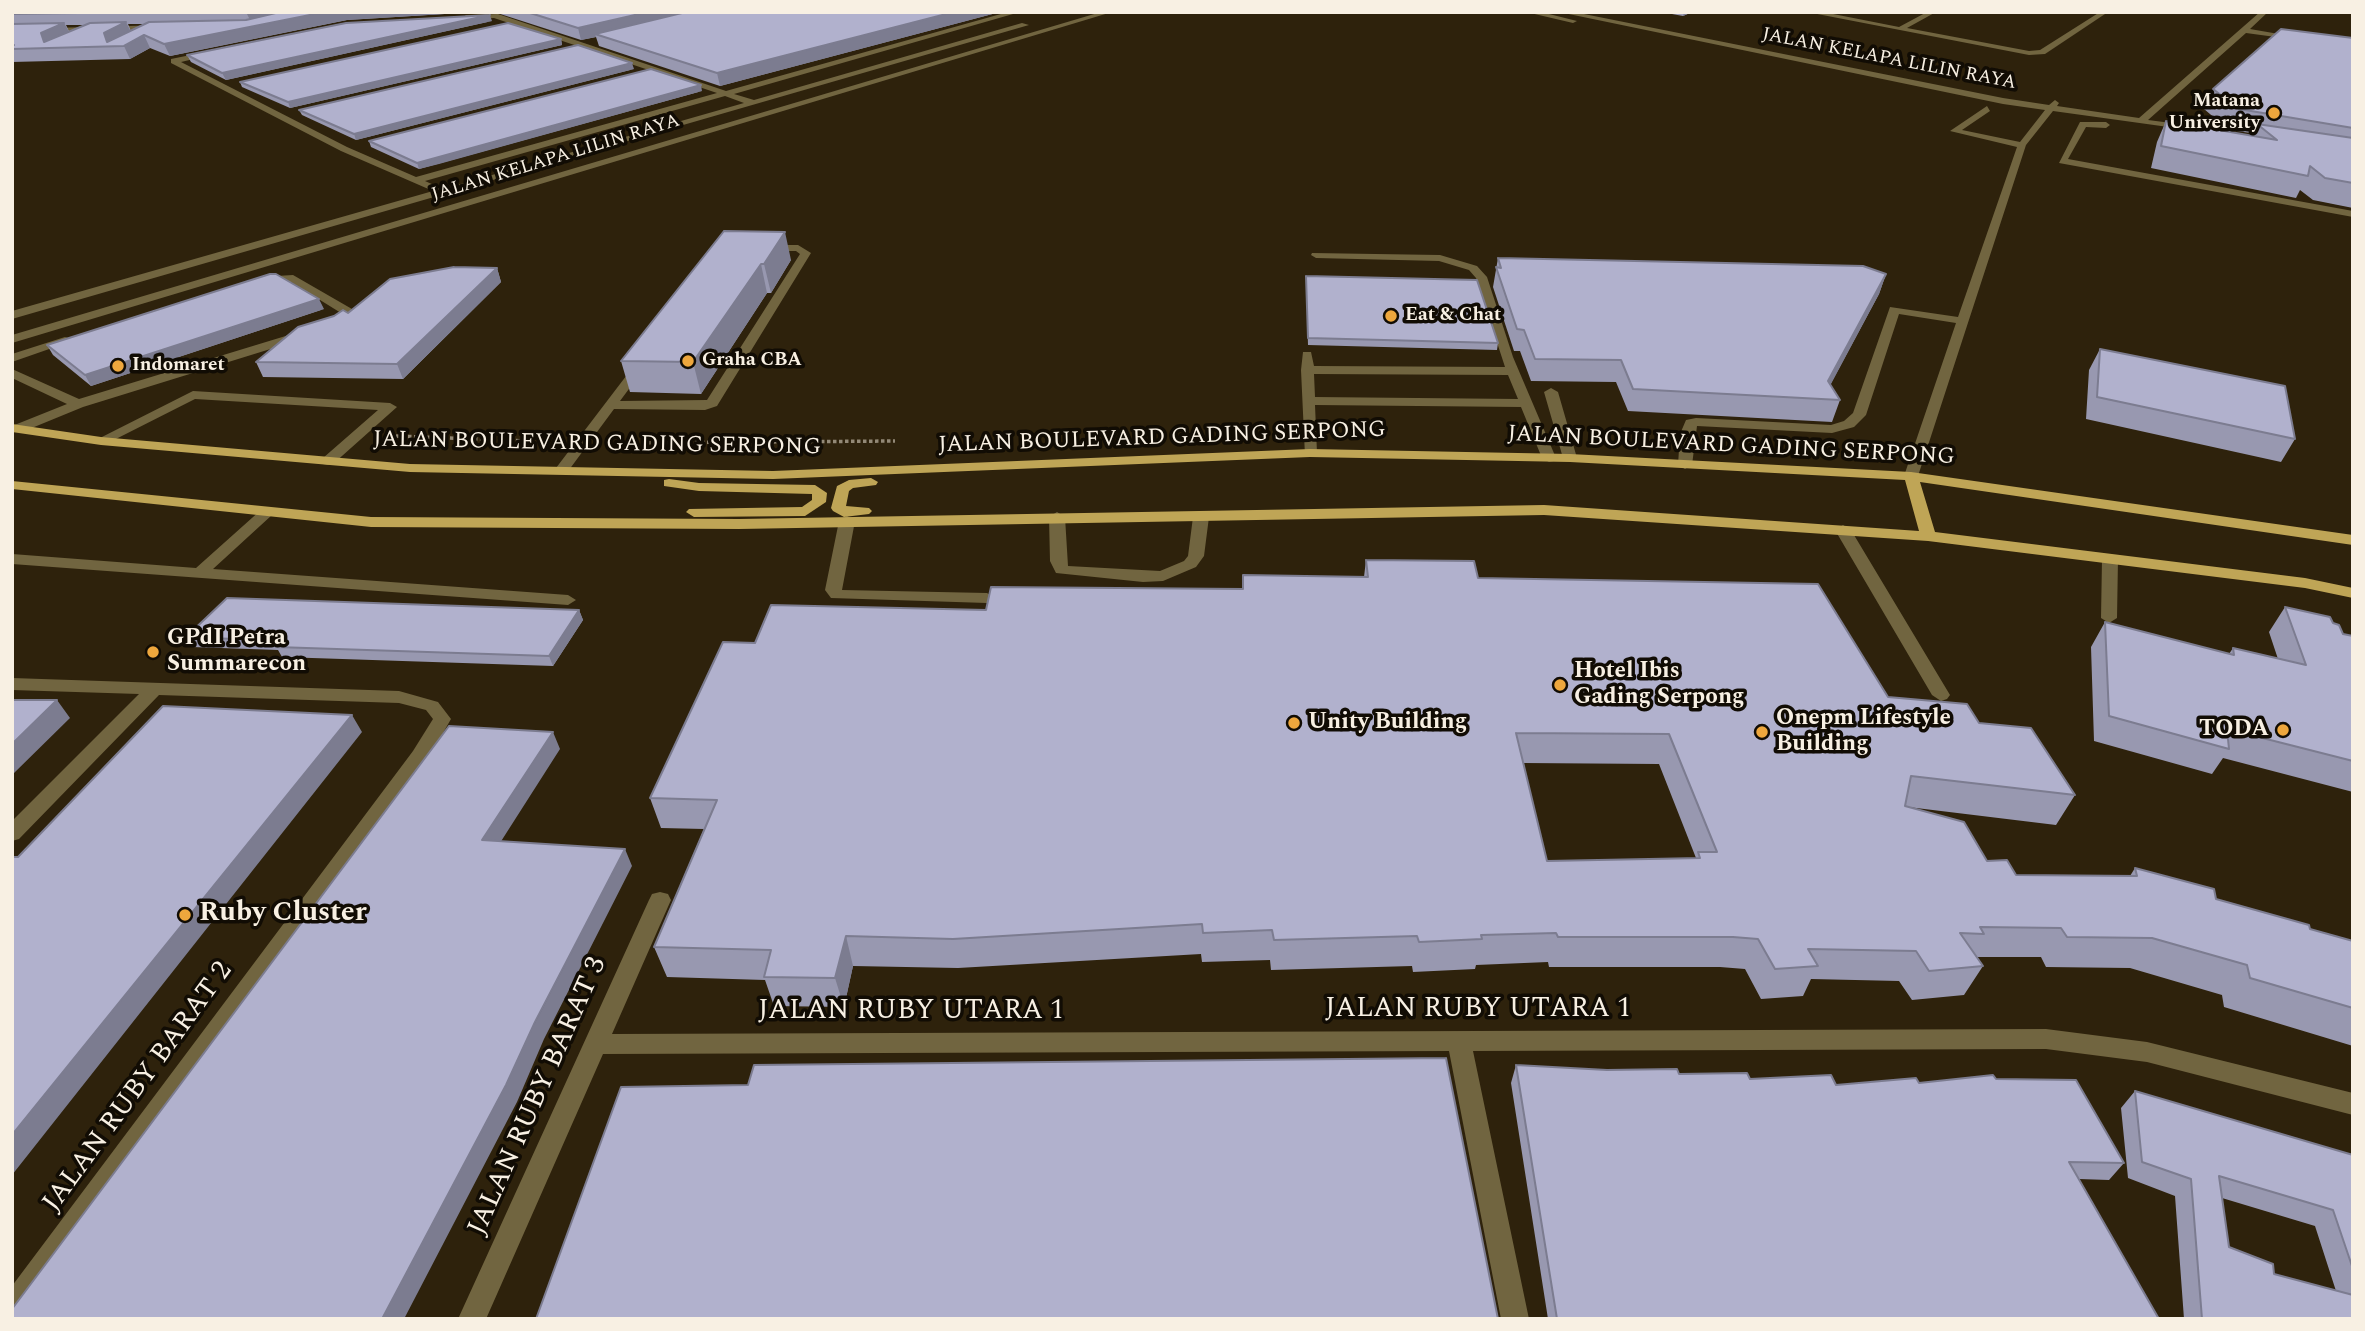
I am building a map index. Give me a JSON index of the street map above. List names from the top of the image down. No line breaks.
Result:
{"streets":{"main road":["JALAN BOULEVARD GADING SERPONG"],"street":["JALAN KELAPA LILIN RAYA","JALAN RUBY UTARA 1","JALAN RUBY BARAT 2","JALAN RUBY BARAT 3"]},"crossings":[["JALAN RUBY UTARA 1","JALAN RUBY BARAT 3"]],"places":["Matana University","Eat & Chat","Graha CBA","Indomaret","GPdI Petra Summarecon","Hotel Ibis Gading Serpong","Unity Building","TODA","Onepm Lifestyle Building","Ruby Cluster"]}
